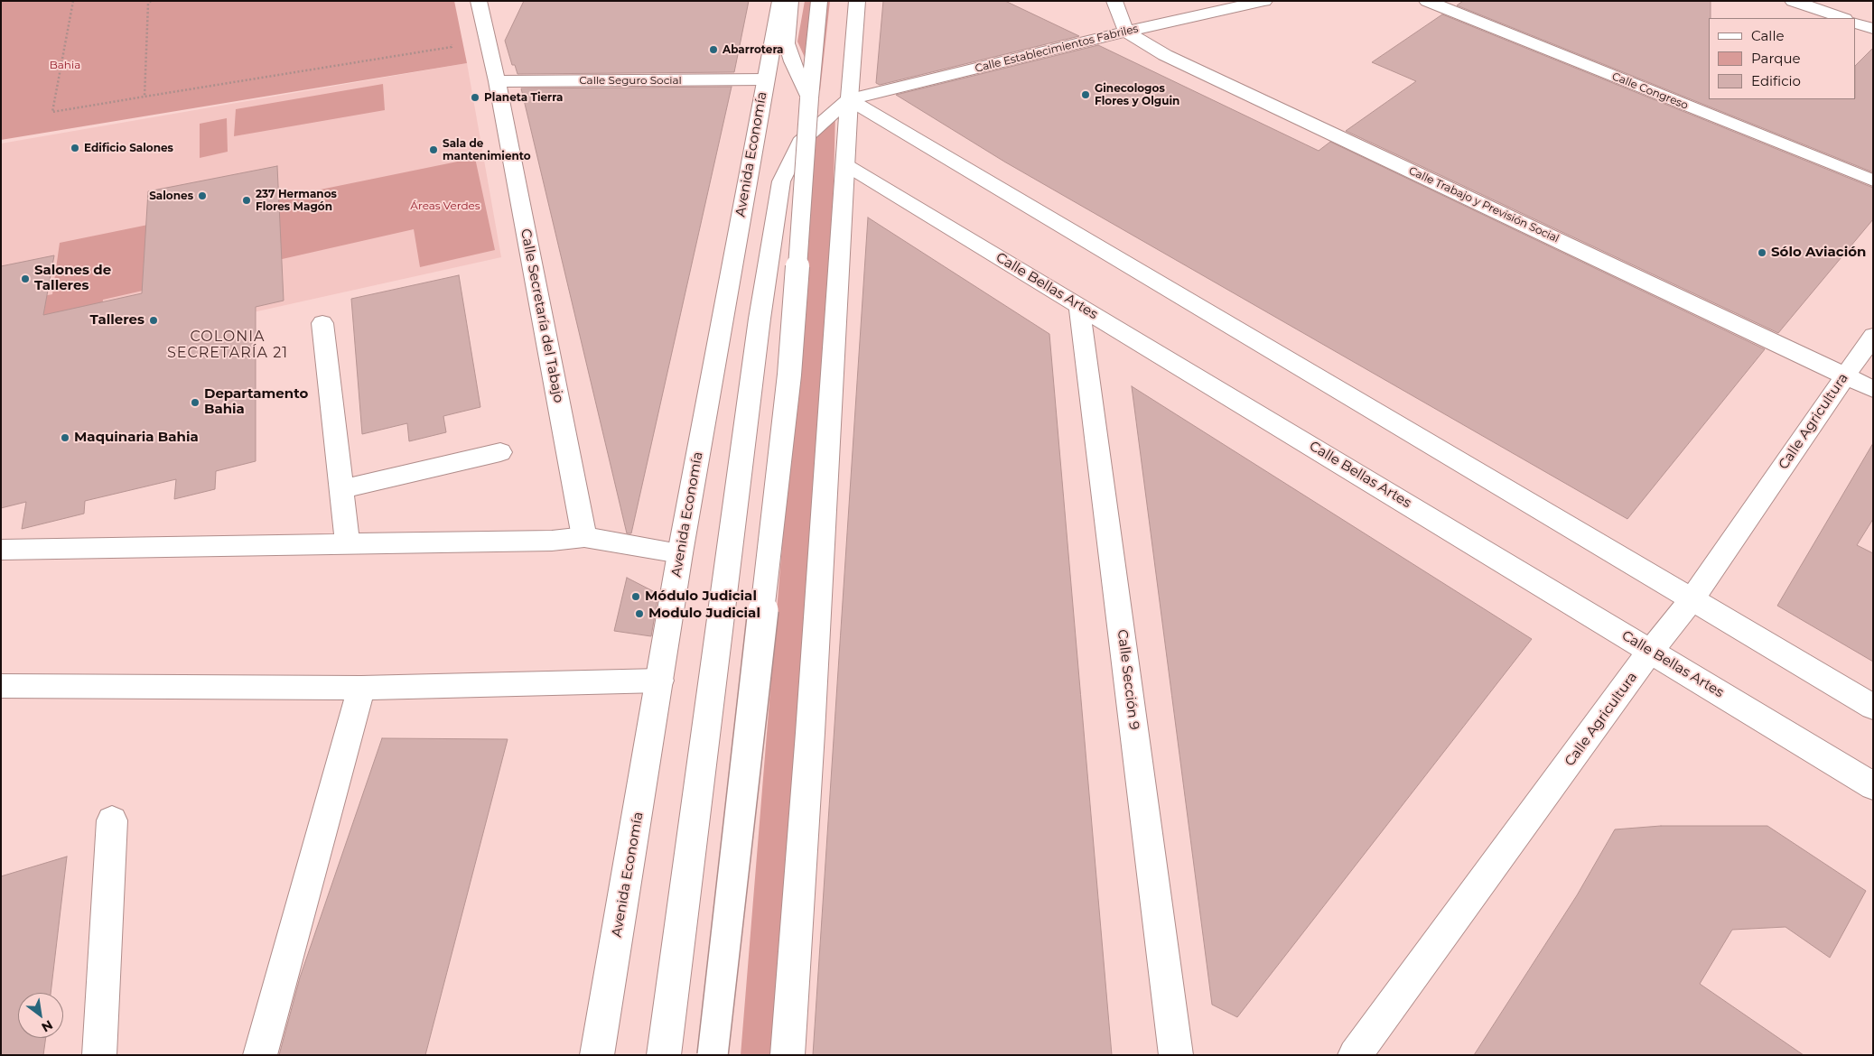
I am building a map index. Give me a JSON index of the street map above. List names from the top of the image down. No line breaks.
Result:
{"streets":{"street":["Calle Establecimientos Fabriles","Calle Seguro Social","Calle Congreso","Avenida Economía","Calle Trabajo y Previsión Social","Calle Bellas Artes","Calle Secretaría del Tabajo","Calle Agricultura","Calle Sección 9"]},"crossings":[["Calle Establecimientos Fabriles","Calle Trabajo y Previsión Social"],["Calle Seguro Social","Avenida Economía"],["Calle Seguro Social","Calle Secretaría del Tabajo"],["Calle Trabajo y Previsión Social","Calle Agricultura"],["Calle Bellas Artes","Calle Agricultura"],["Calle Bellas Artes","Calle Sección 9"]],"districts":["COLONIA SECRETARÍA 21"],"parks":["Bahia","Áreas Verdes"],"places":["Abarrotera","Ginecologos Flores y Olguin","Planeta Tierra","Edificio Salones","Sala de mantenimiento","Salones","237 Hermanos Flores Magón","Sólo Aviación","Salones de Talleres","Talleres","Departamento Bahia","Maquinaria Bahia","Módulo Judicial","Modulo Judicial"],"legend":["Calle","Parque","Edificio"],"north":"bottom right"}
